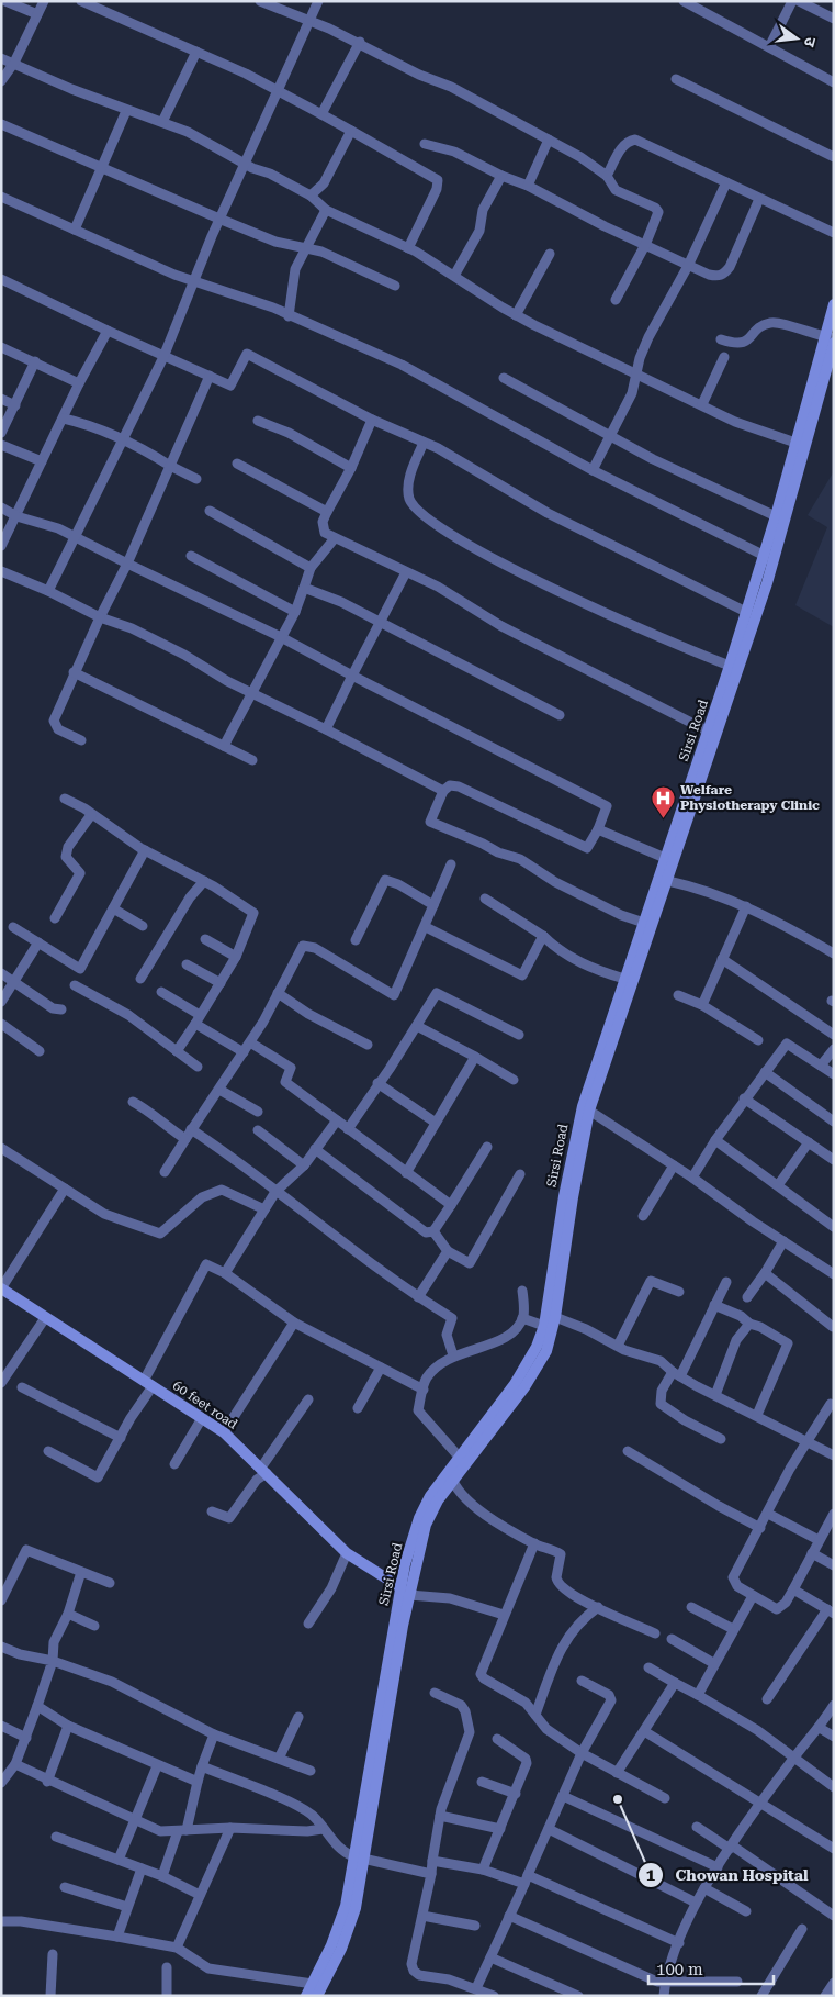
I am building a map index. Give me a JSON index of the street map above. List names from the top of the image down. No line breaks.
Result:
{"streets":{"main road":["Sirsi Road","60 feet road"]},"crossings":[["Sirsi Road","60 feet road"]],"places":{"hospital":["Welfare Physiotherapy Clinic"],"other":["Chowan Hospital"]},"scale_bar":"100 m","north":"right"}
